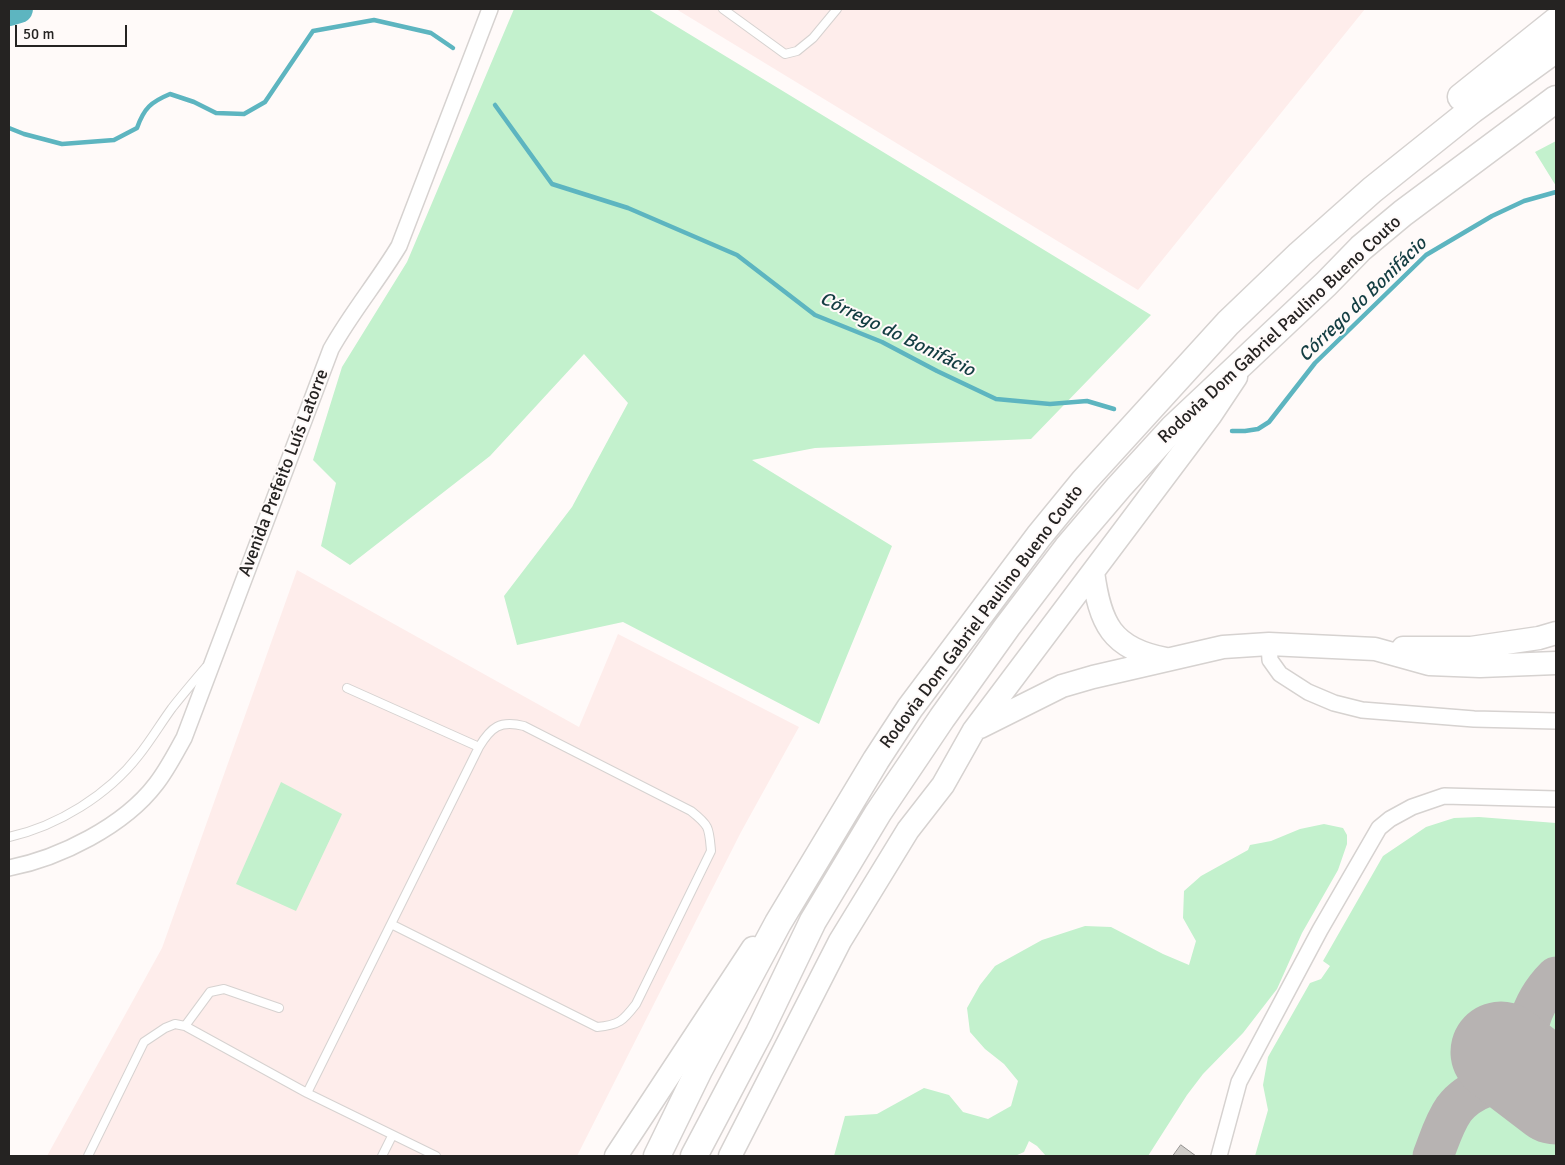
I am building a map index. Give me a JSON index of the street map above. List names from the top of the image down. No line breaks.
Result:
{"streets":{"highway":["Rodovia Dom Gabriel Paulino Bueno Couto"],"street":["Avenida Prefeito Luís Latorre"]},"water":["Córrego do Bonifácio"],"scale_bar":"50 m"}
